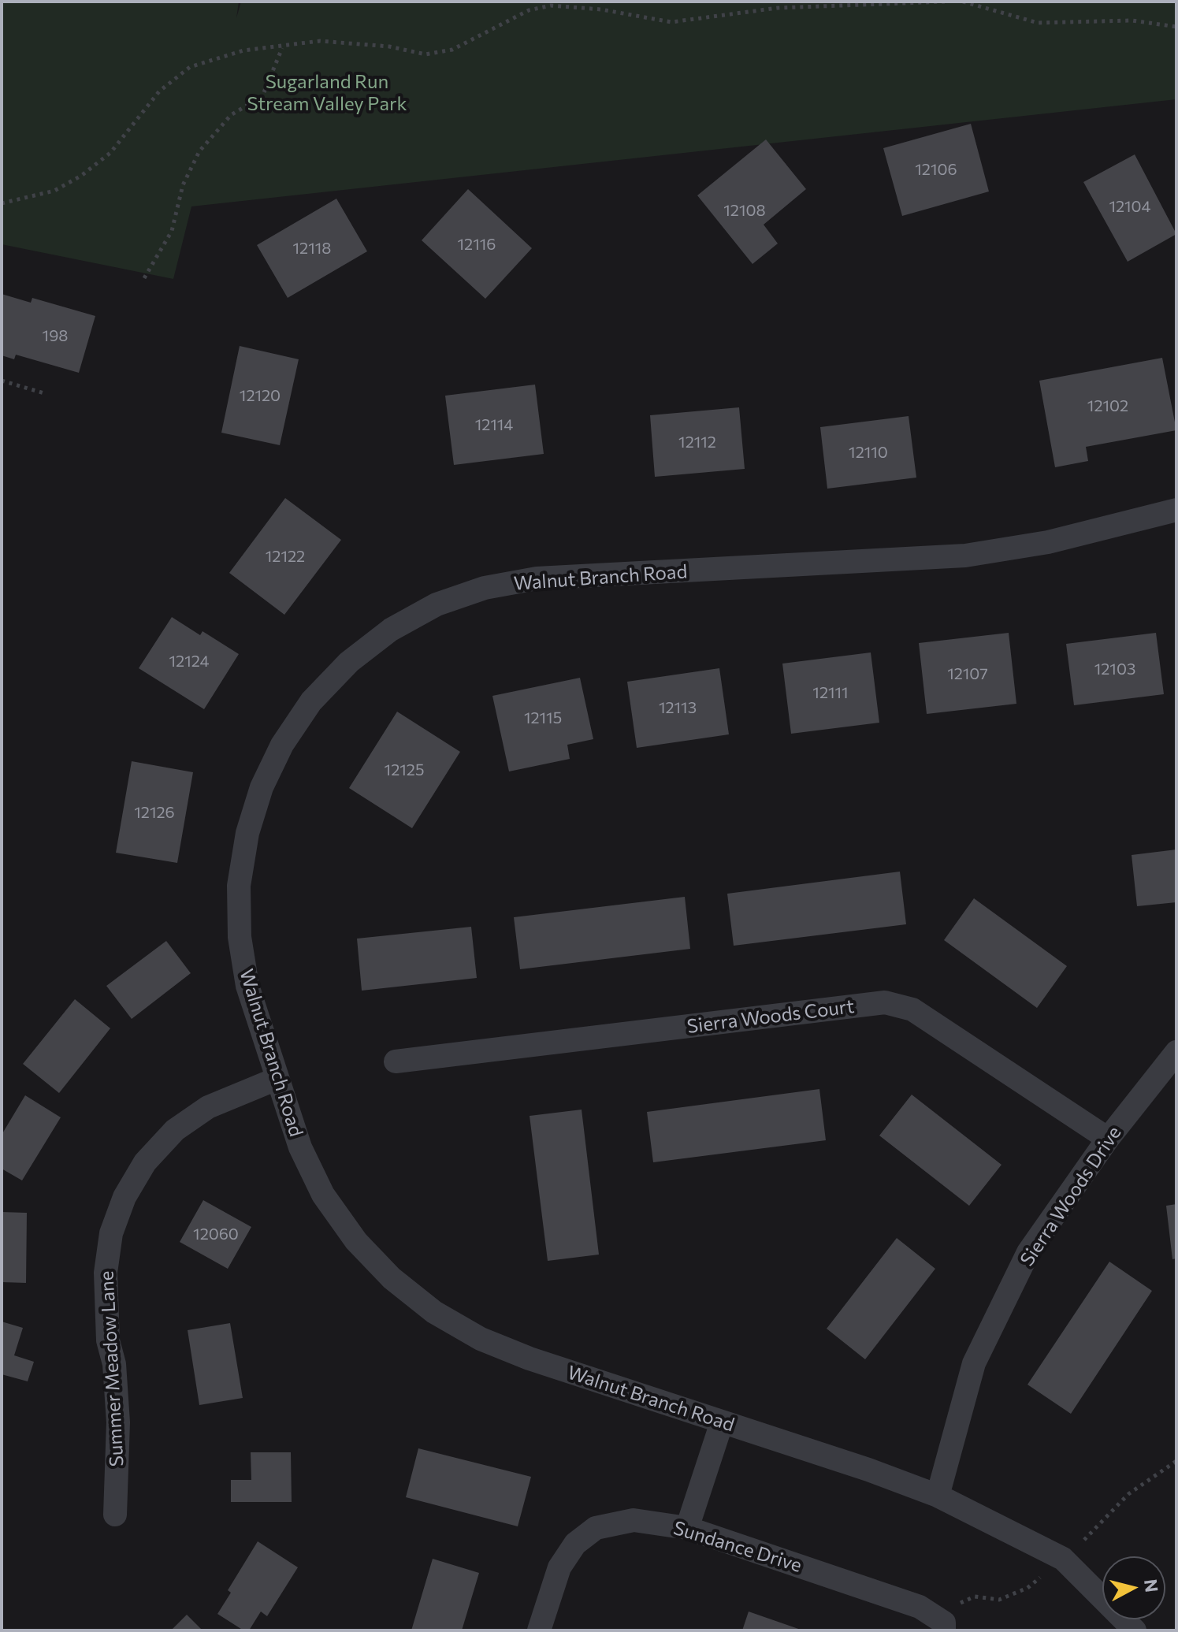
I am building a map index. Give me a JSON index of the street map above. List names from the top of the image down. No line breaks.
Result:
{"streets":{"street":["Walnut Branch Road","Sierra Woods Court","Sierra Woods Drive","Summer Meadow Lane","Sundance Drive"]},"crossings":[["Walnut Branch Road","Sierra Woods Drive"],["Walnut Branch Road","Summer Meadow Lane"],["Sierra Woods Court","Sierra Woods Drive"]],"parks":["Sugarland Run Stream Valley Park"],"house_numbers":["12106","12104","12108","12116","12118","198","12120","12102","12114","12112","12110","12122","12124","12103","12107","12111","12113","12115","12125","12126","12060"],"north":"right"}
